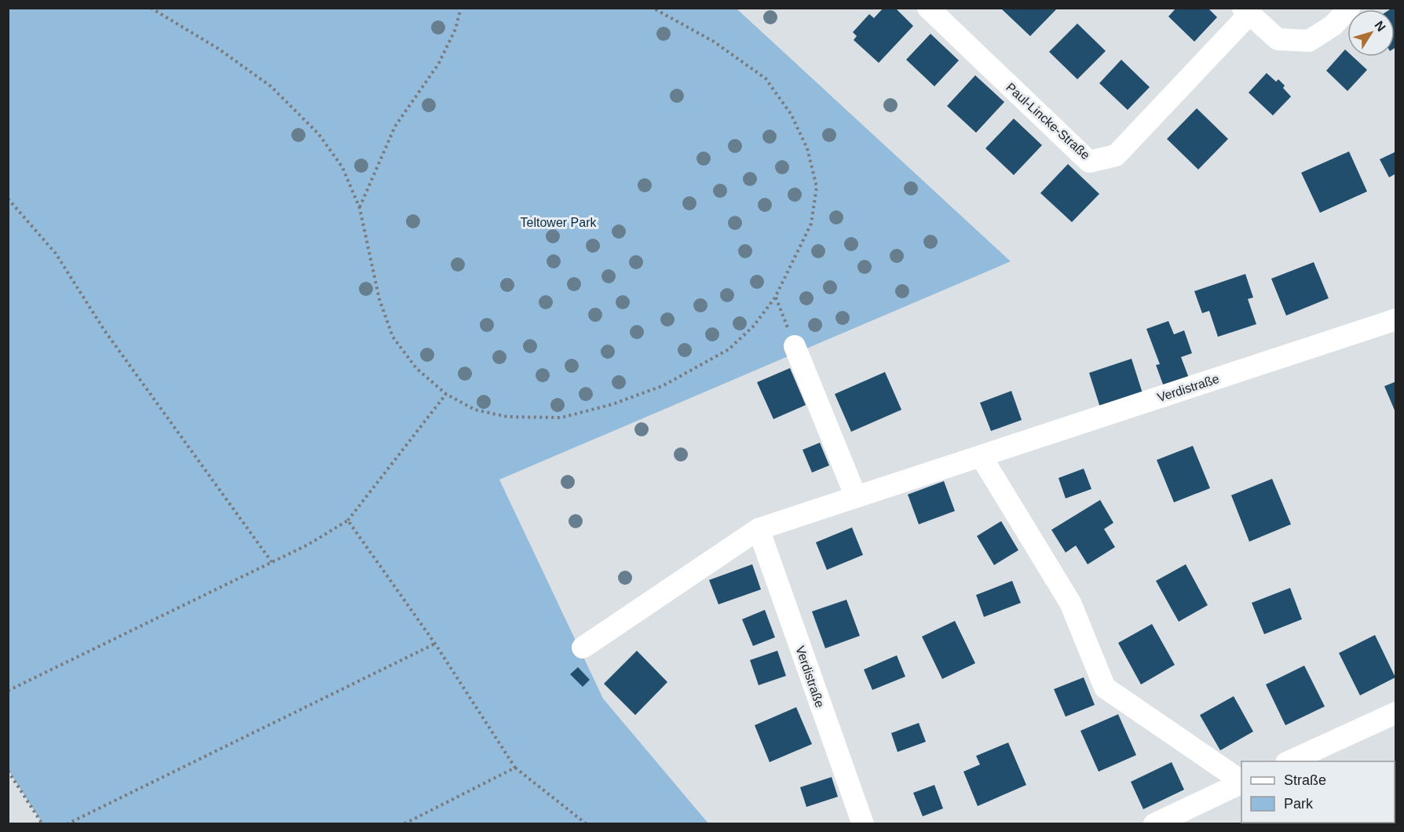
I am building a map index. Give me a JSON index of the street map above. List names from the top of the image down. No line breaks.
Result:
{"streets":{"street":["Paul-Lincke-Straße","Verdistraße"]},"parks":["Teltower Park"],"legend":["Straße","Park"],"north":"top right"}
